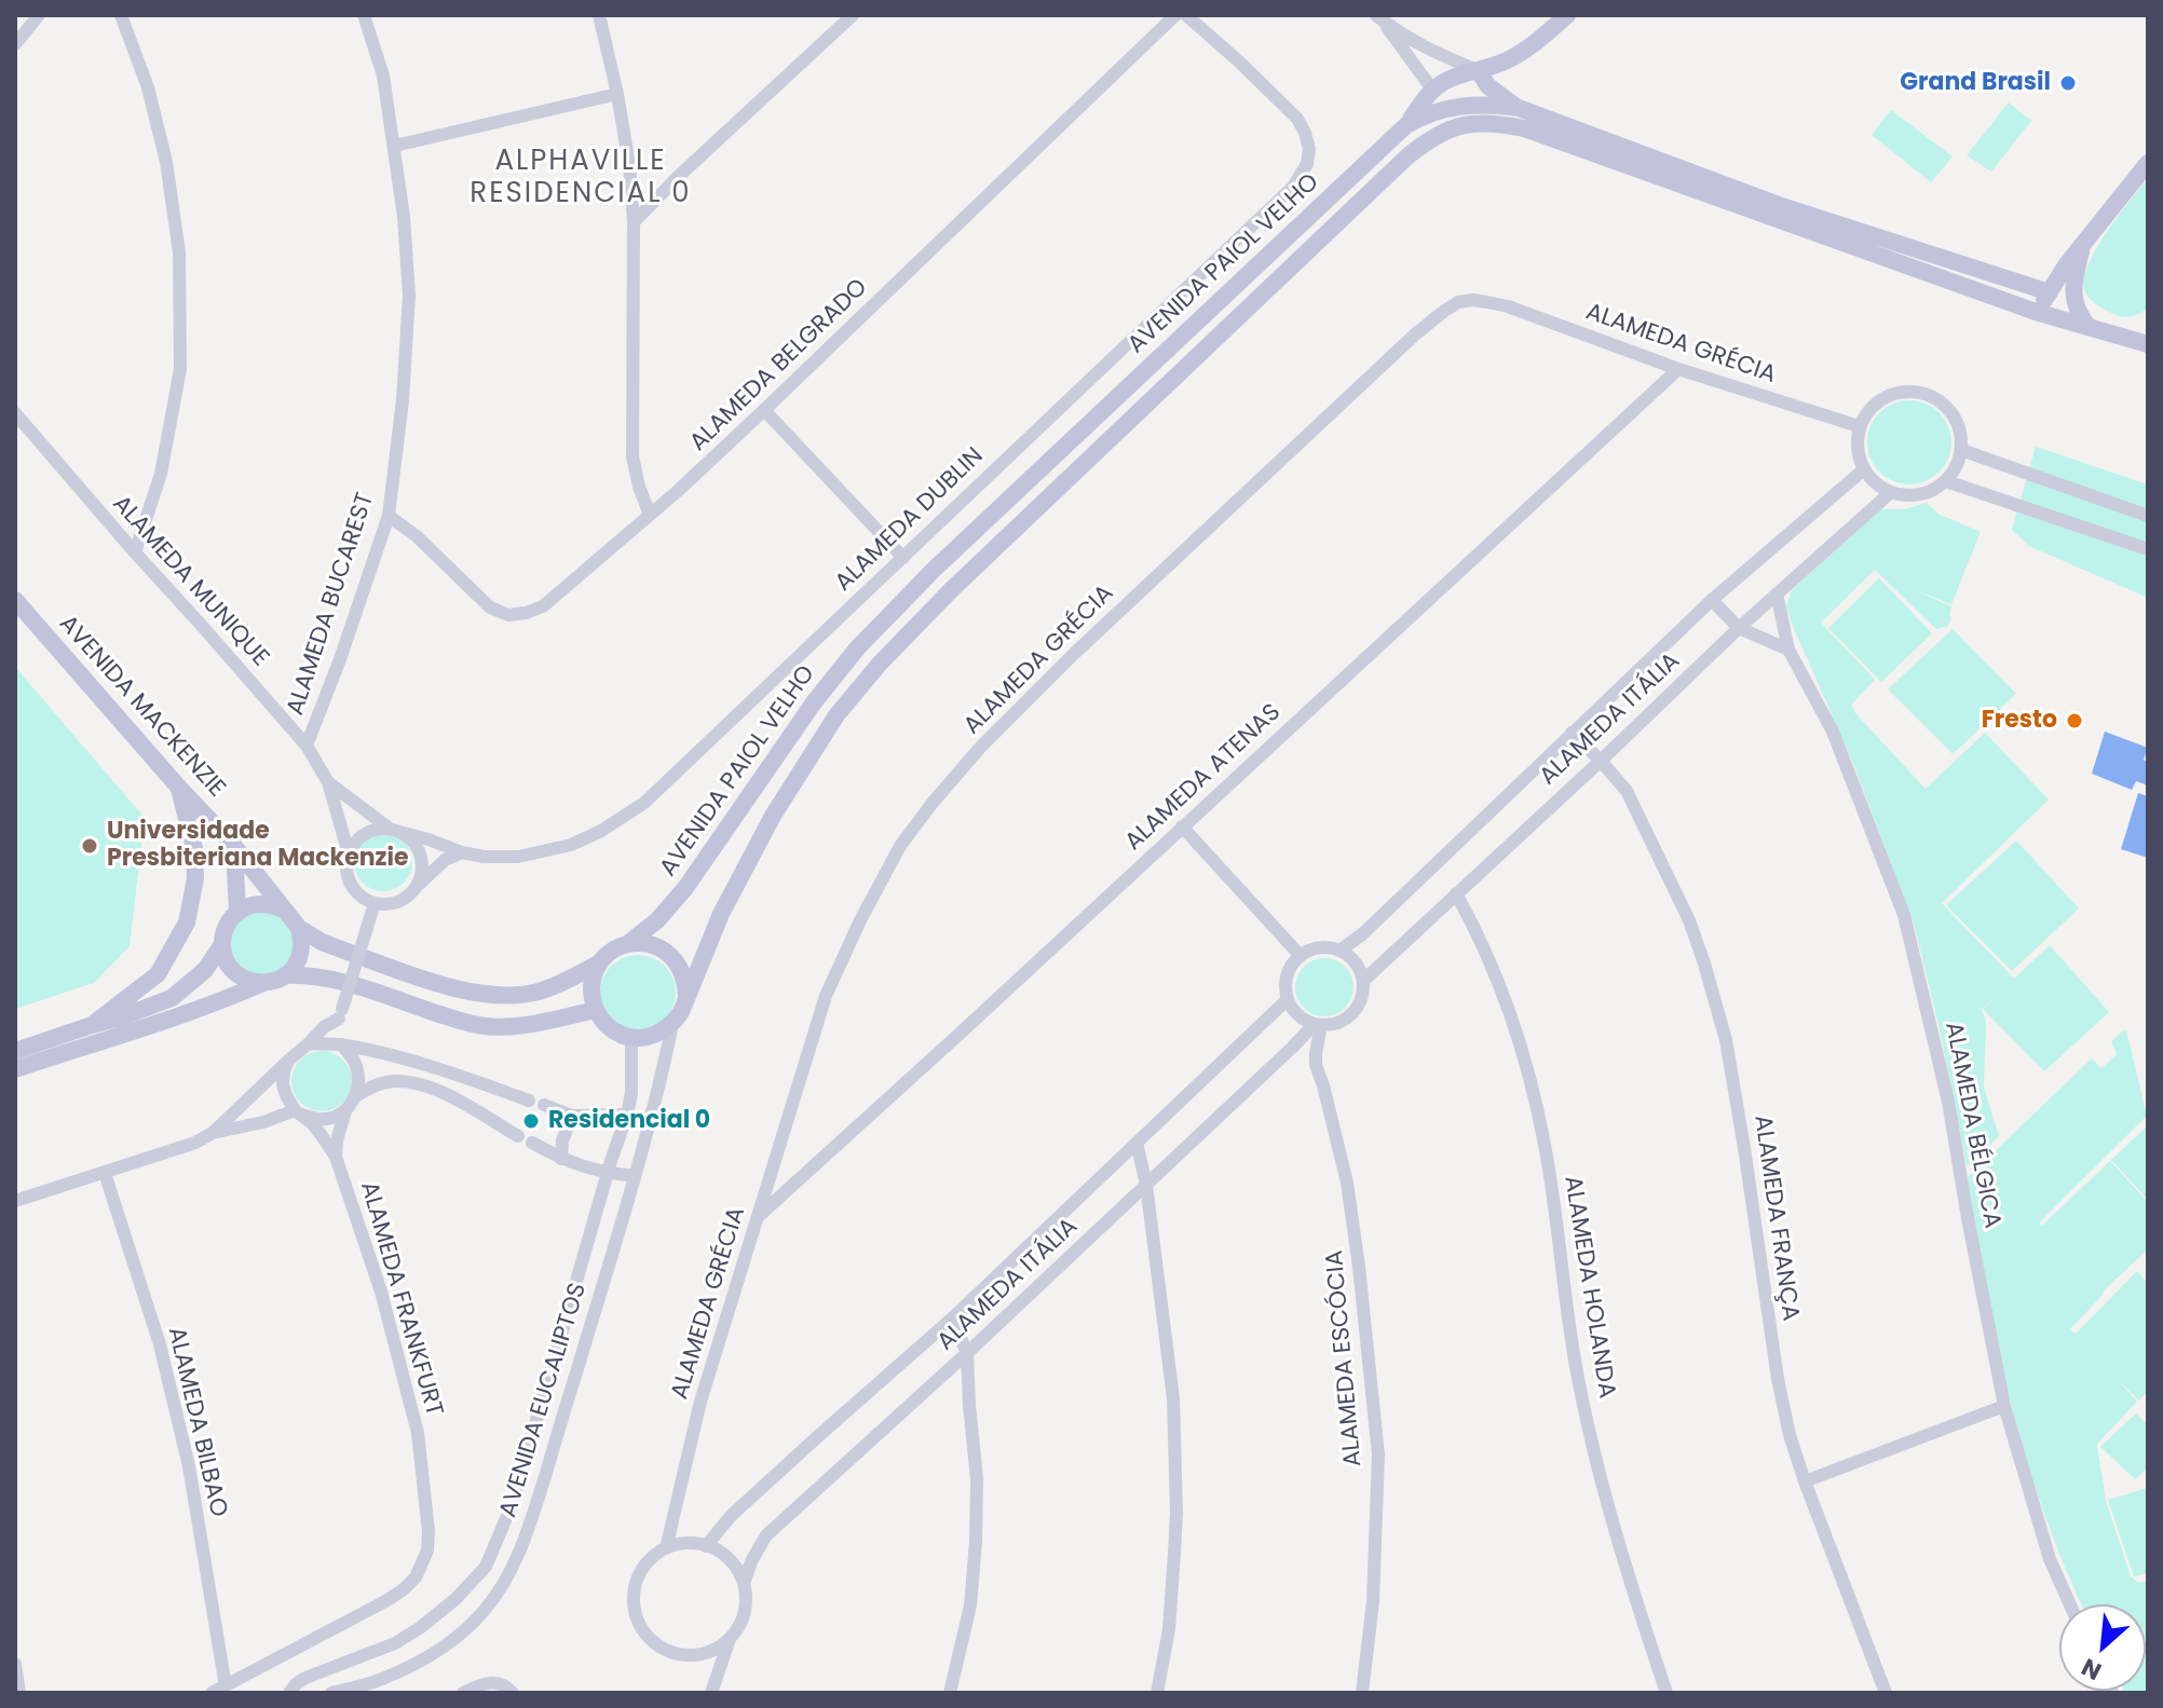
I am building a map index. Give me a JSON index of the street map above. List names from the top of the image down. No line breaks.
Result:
{"streets":{"main road":["AVENIDA PAIOL VELHO","AVENIDA MACKENZIE"],"street":["ALAMEDA GRÉCIA","ALAMEDA BELGRADO","ALAMEDA DUBLIN","ALAMEDA MUNIQUE","ALAMEDA BUCAREST","ALAMEDA ITÁLIA","ALAMEDA ATENAS","ALAMEDA BÉLGICA","ALAMEDA FRANÇA","ALAMEDA HOLANDA","ALAMEDA FRANKFURT","ALAMEDA ESCÓCIA","AVENIDA EUCALIPTOS","ALAMEDA BILBAO"]},"crossings":[["AVENIDA PAIOL VELHO","AVENIDA MACKENZIE"],["AVENIDA PAIOL VELHO","AVENIDA EUCALIPTOS"],["ALAMEDA GRÉCIA","ALAMEDA ITÁLIA"],["ALAMEDA GRÉCIA","ALAMEDA ATENAS"],["ALAMEDA BELGRADO","ALAMEDA BUCAREST"],["ALAMEDA DUBLIN","ALAMEDA MUNIQUE"],["ALAMEDA MUNIQUE","ALAMEDA BUCAREST"],["ALAMEDA ITÁLIA","ALAMEDA BÉLGICA"],["ALAMEDA ITÁLIA","ALAMEDA FRANÇA"],["ALAMEDA ITÁLIA","ALAMEDA HOLANDA"],["ALAMEDA ITÁLIA","ALAMEDA ESCÓCIA"],["ALAMEDA FRANKFURT","ALAMEDA BILBAO"]],"districts":["ALPHAVILLE RESIDENCIAL 0"],"places":["Grand Brasil","Fresto","Universidade Presbiteriana Mackenzie","Residencial 0"],"north":"bottom left"}
